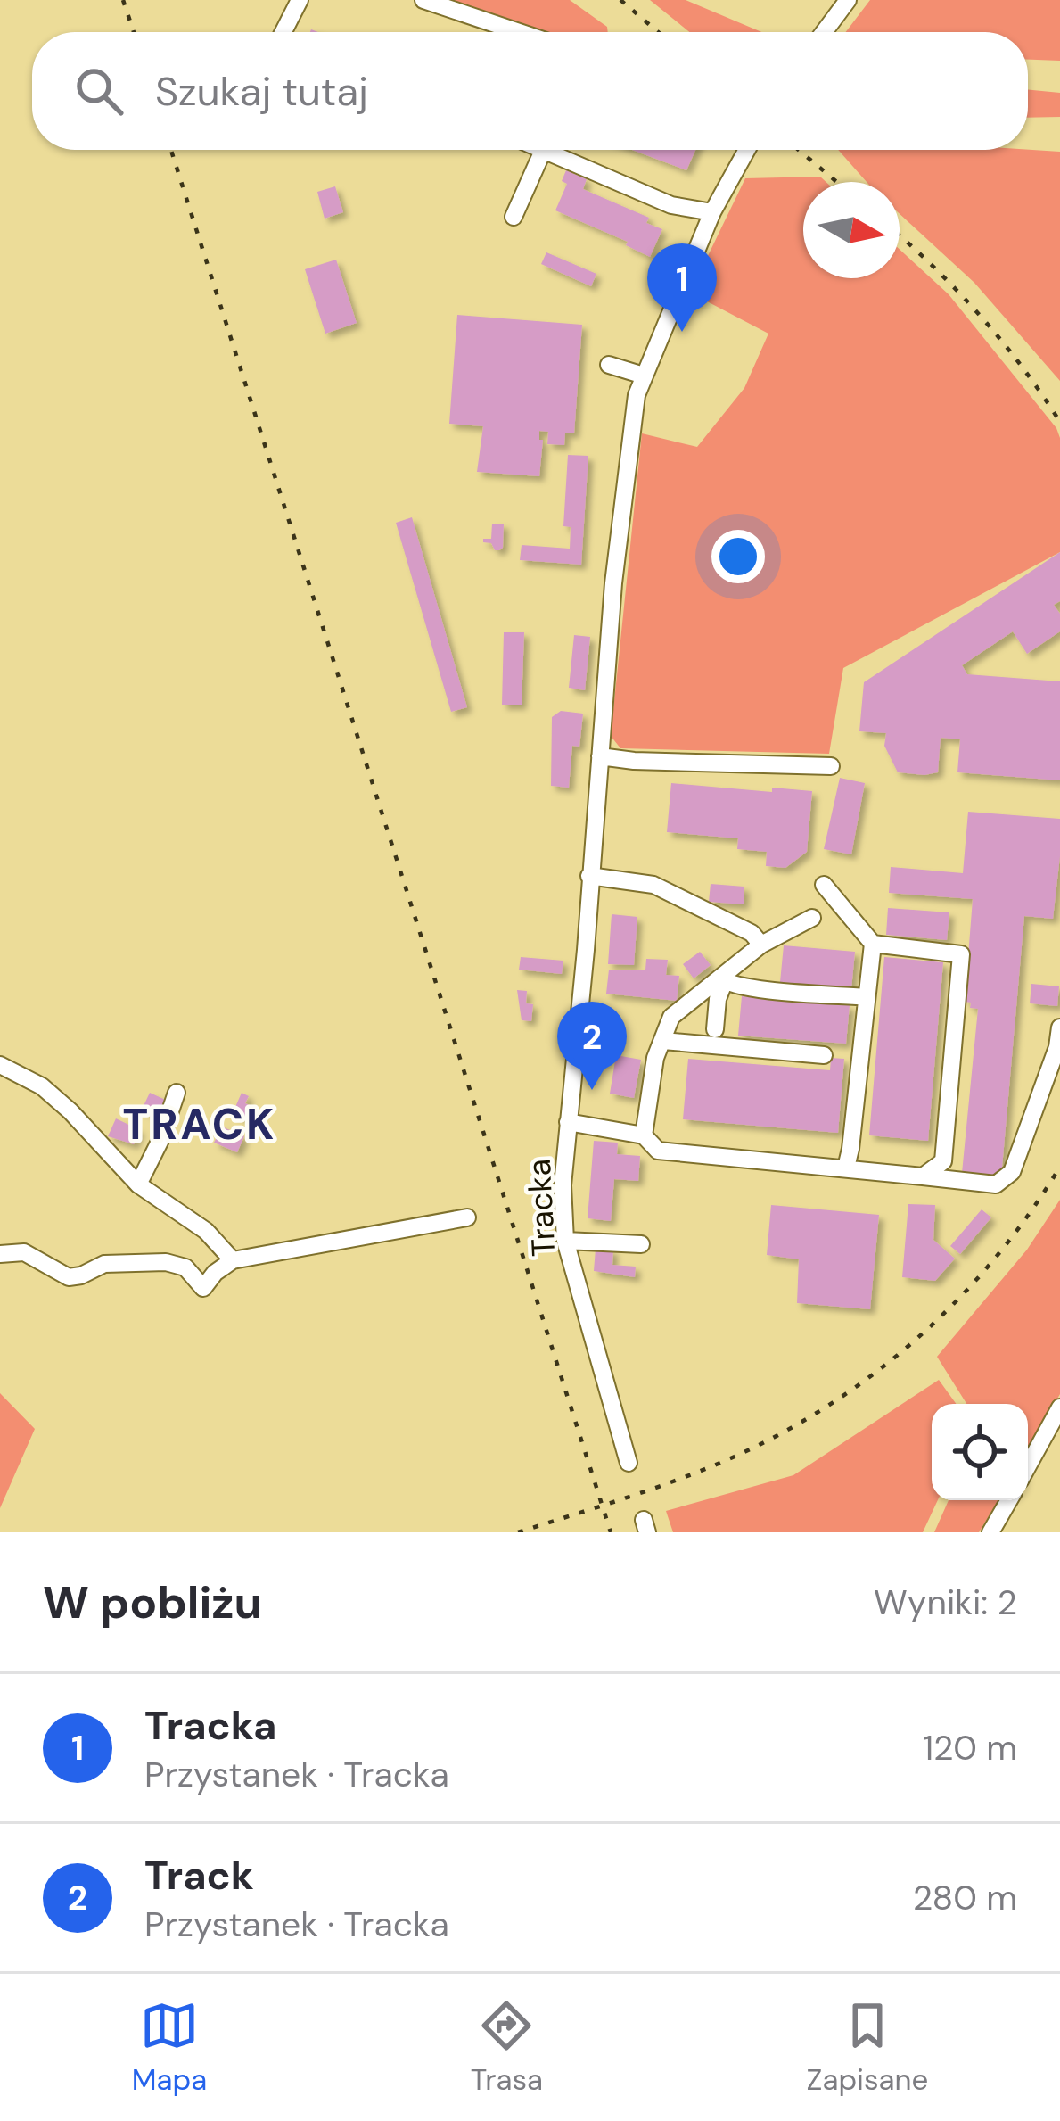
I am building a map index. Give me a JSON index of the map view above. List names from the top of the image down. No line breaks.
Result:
{"streets":{"street":["Tracka"]},"districts":["TRACK"],"north":"right","page":{"search":"Szukaj tutaj","pins":["1","2"],"heading":["W pobliżu","Wyniki: 2"],"list":[{"mark":"1","name":"Tracka","note":"Przystanek · Tracka","value":"120 m"},{"mark":"2","name":"Track","note":"Przystanek · Tracka","value":"280 m"}],"nav":["Mapa","Trasa","Zapisane"]}}
